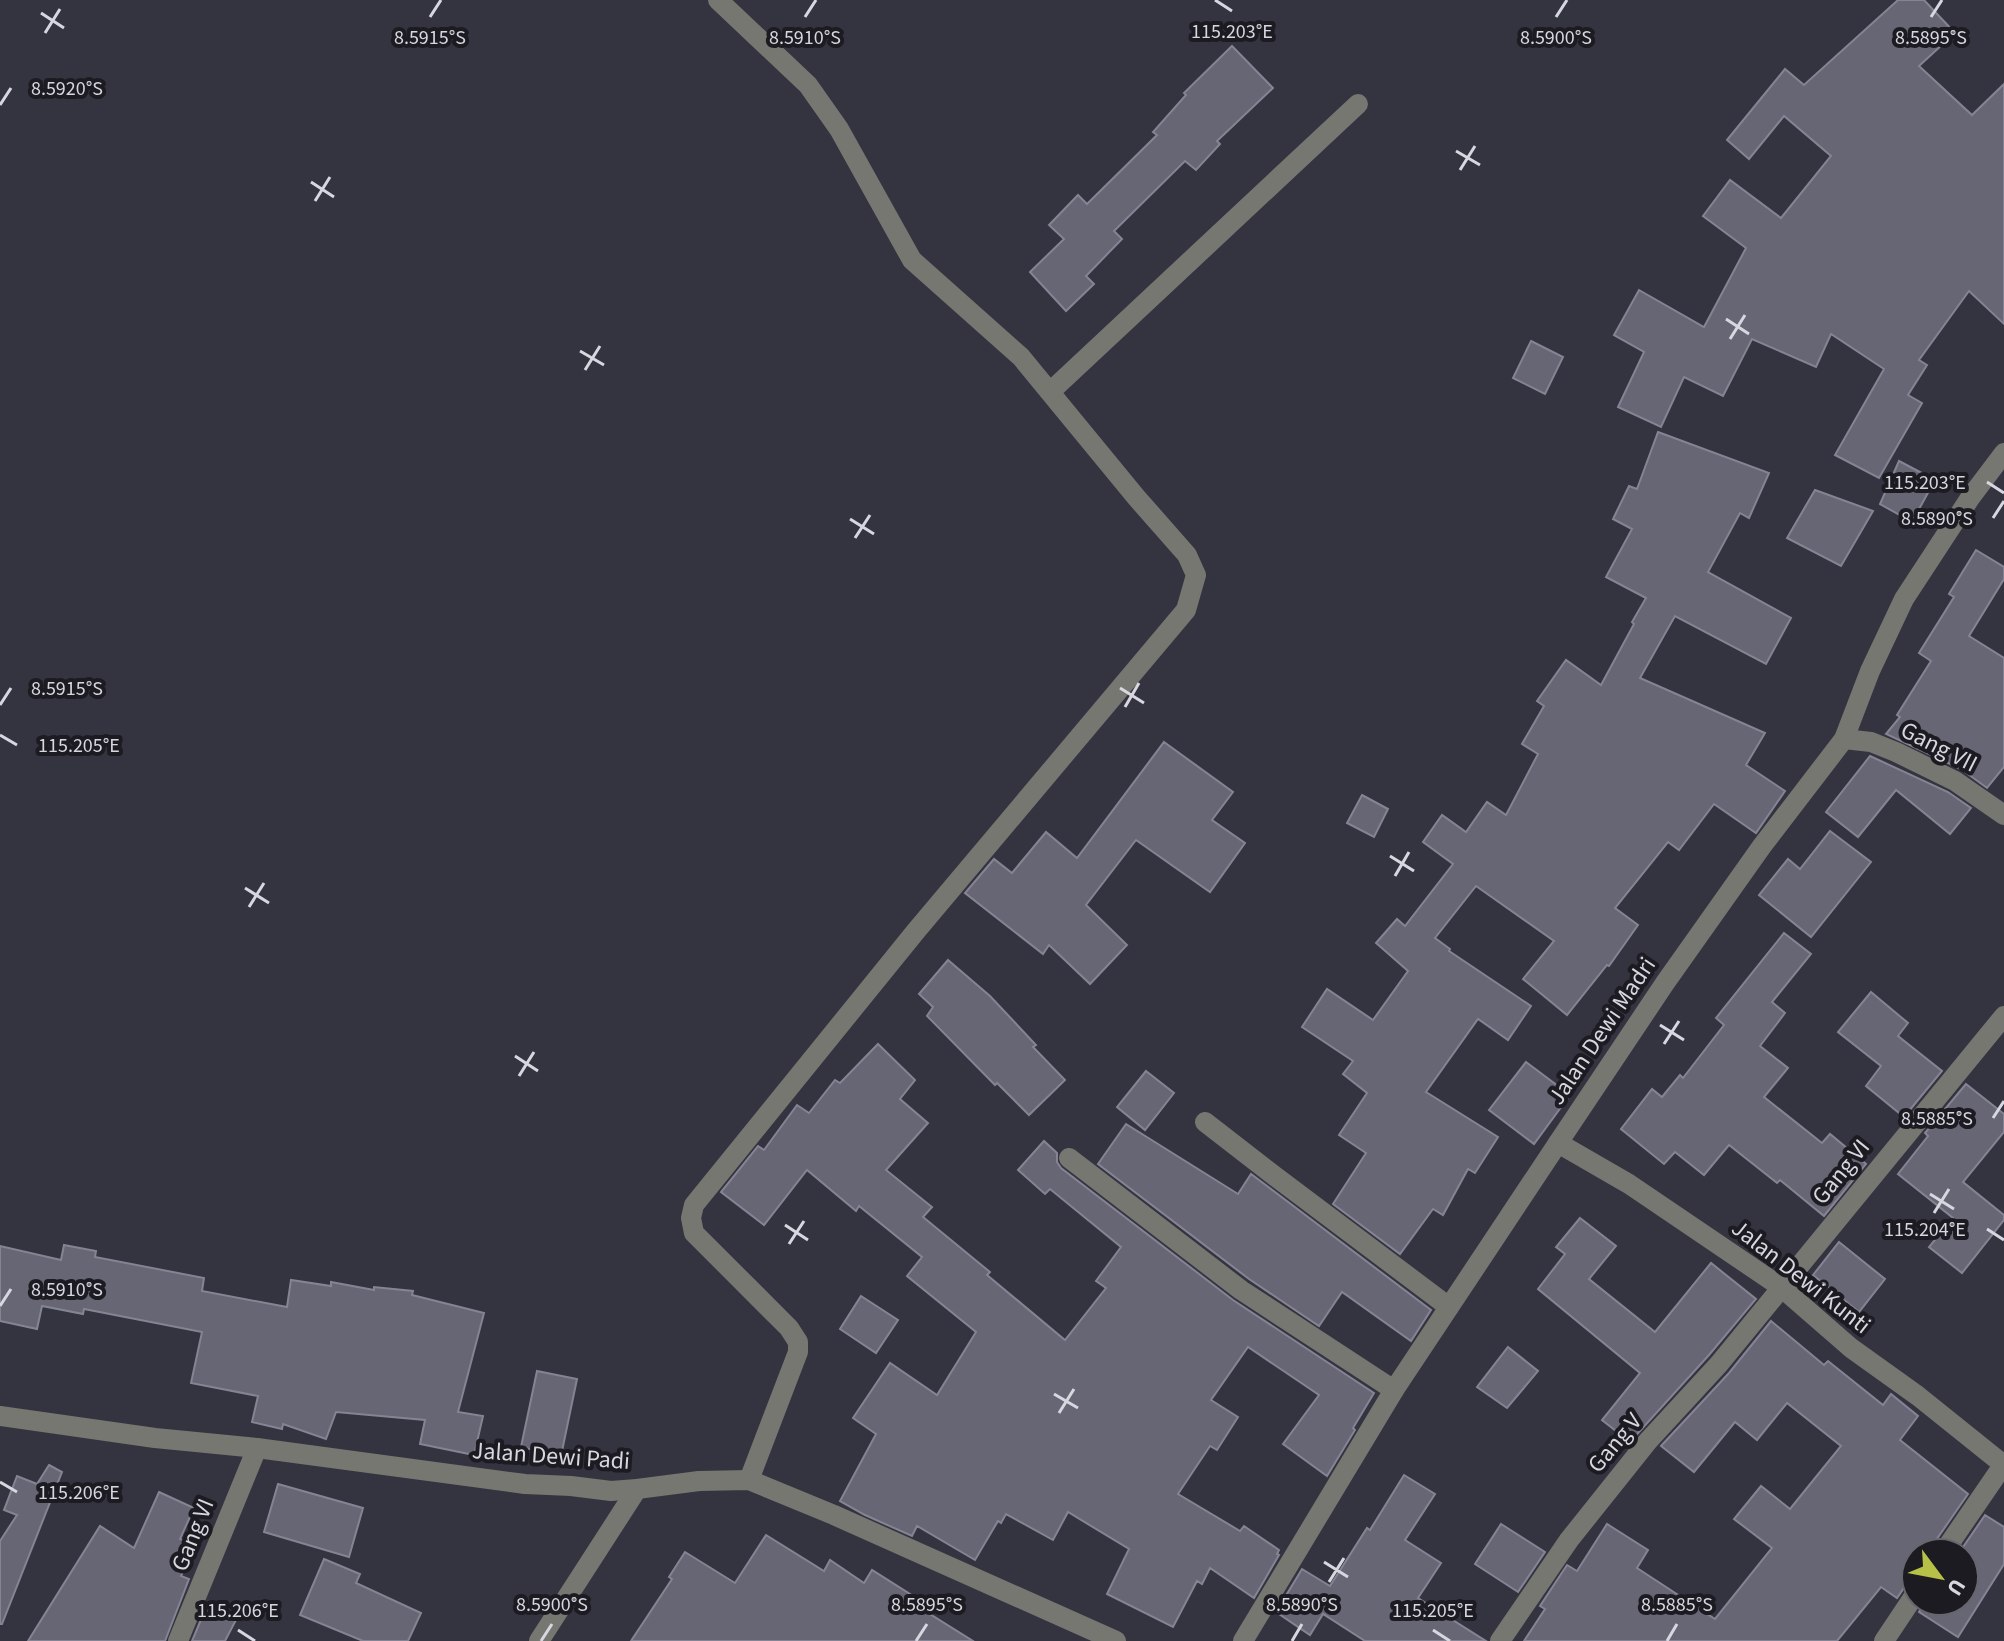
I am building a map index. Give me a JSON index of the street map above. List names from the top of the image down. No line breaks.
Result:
{"streets":{"street":["Gang VII","Jalan Dewi Madri","Gang VI","Jalan Dewi Kunti","Gang V","Jalan Dewi Padi"]},"crossings":[["Gang VII","Jalan Dewi Madri"],["Jalan Dewi Madri","Jalan Dewi Kunti"],["Gang VI","Jalan Dewi Kunti"],["Gang VI","Gang V"],["Gang VI","Jalan Dewi Padi"],["Jalan Dewi Kunti","Gang V"]],"north":"bottom right","coordinates":["115.203°E","8.5915°S","8.5910°S","8.5900°S","8.5895°S","8.5920°S","8.5890°S","115.205°E","8.5885°S","115.204°E","115.206°E"]}
